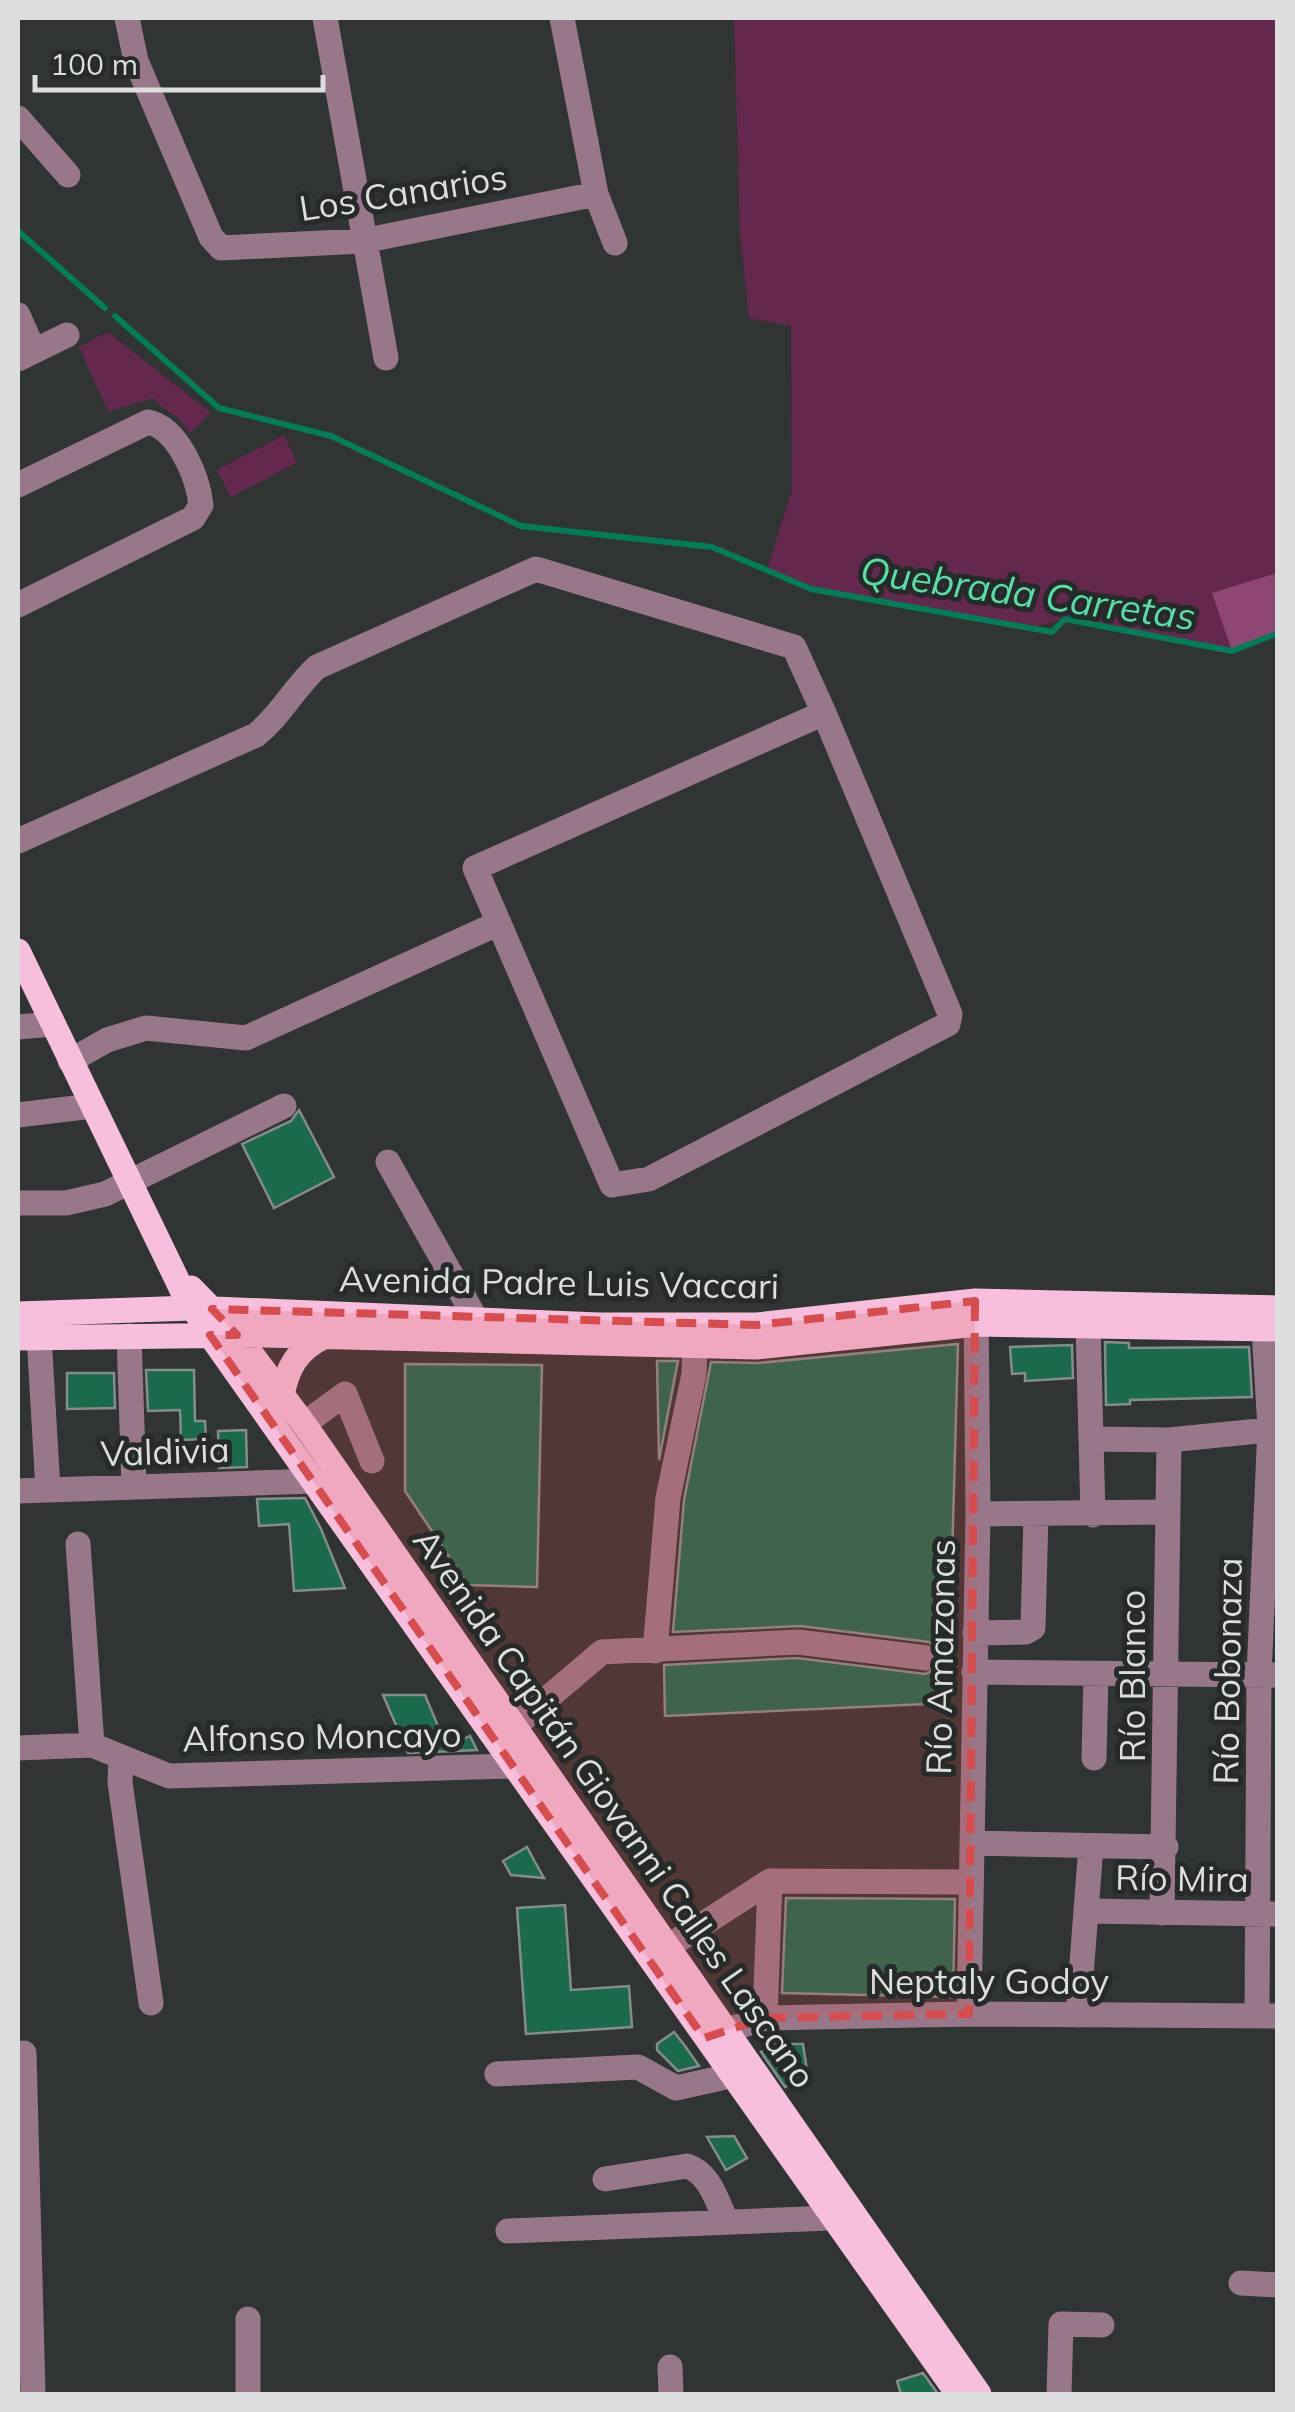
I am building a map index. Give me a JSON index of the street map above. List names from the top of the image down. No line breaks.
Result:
{"streets":{"main road":["Avenida Padre Luis Vaccari","Avenida Capitán Giovanni Calles Lascano"],"street":["Los Canarios","Valdivia","Río Amazonas","Río Bobonaza","Río Blanco","Alfonso Moncayo","Río Mira","Neptaly Godoy"]},"crossings":[["Avenida Padre Luis Vaccari","Río Amazonas"],["Avenida Padre Luis Vaccari","Río Bobonaza"],["Avenida Padre Luis Vaccari","Avenida Capitán Giovanni Calles Lascano"],["Valdivia","Avenida Capitán Giovanni Calles Lascano"],["Río Amazonas","Neptaly Godoy"],["Río Bobonaza","Río Mira"],["Río Bobonaza","Neptaly Godoy"],["Río Blanco","Río Mira"],["Alfonso Moncayo","Avenida Capitán Giovanni Calles Lascano"],["Avenida Capitán Giovanni Calles Lascano","Neptaly Godoy"]],"water":["Quebrada Carretas"],"scale_bar":"100 m"}
